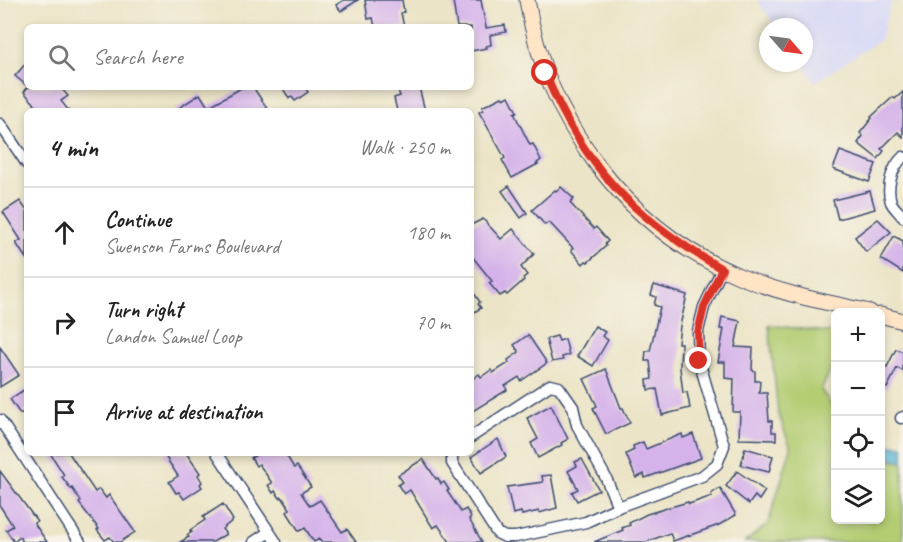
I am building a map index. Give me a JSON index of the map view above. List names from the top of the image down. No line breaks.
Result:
{"north":"bottom right","page":{"search":"Search here","heading":["4 min","Walk · 250 m"],"list":[["Continue","Swenson Farms Boulevard","180 m"],["Turn right","Landon Samuel Loop","70 m"],"Arrive at destination"],"map_buttons":["+","−"]}}
